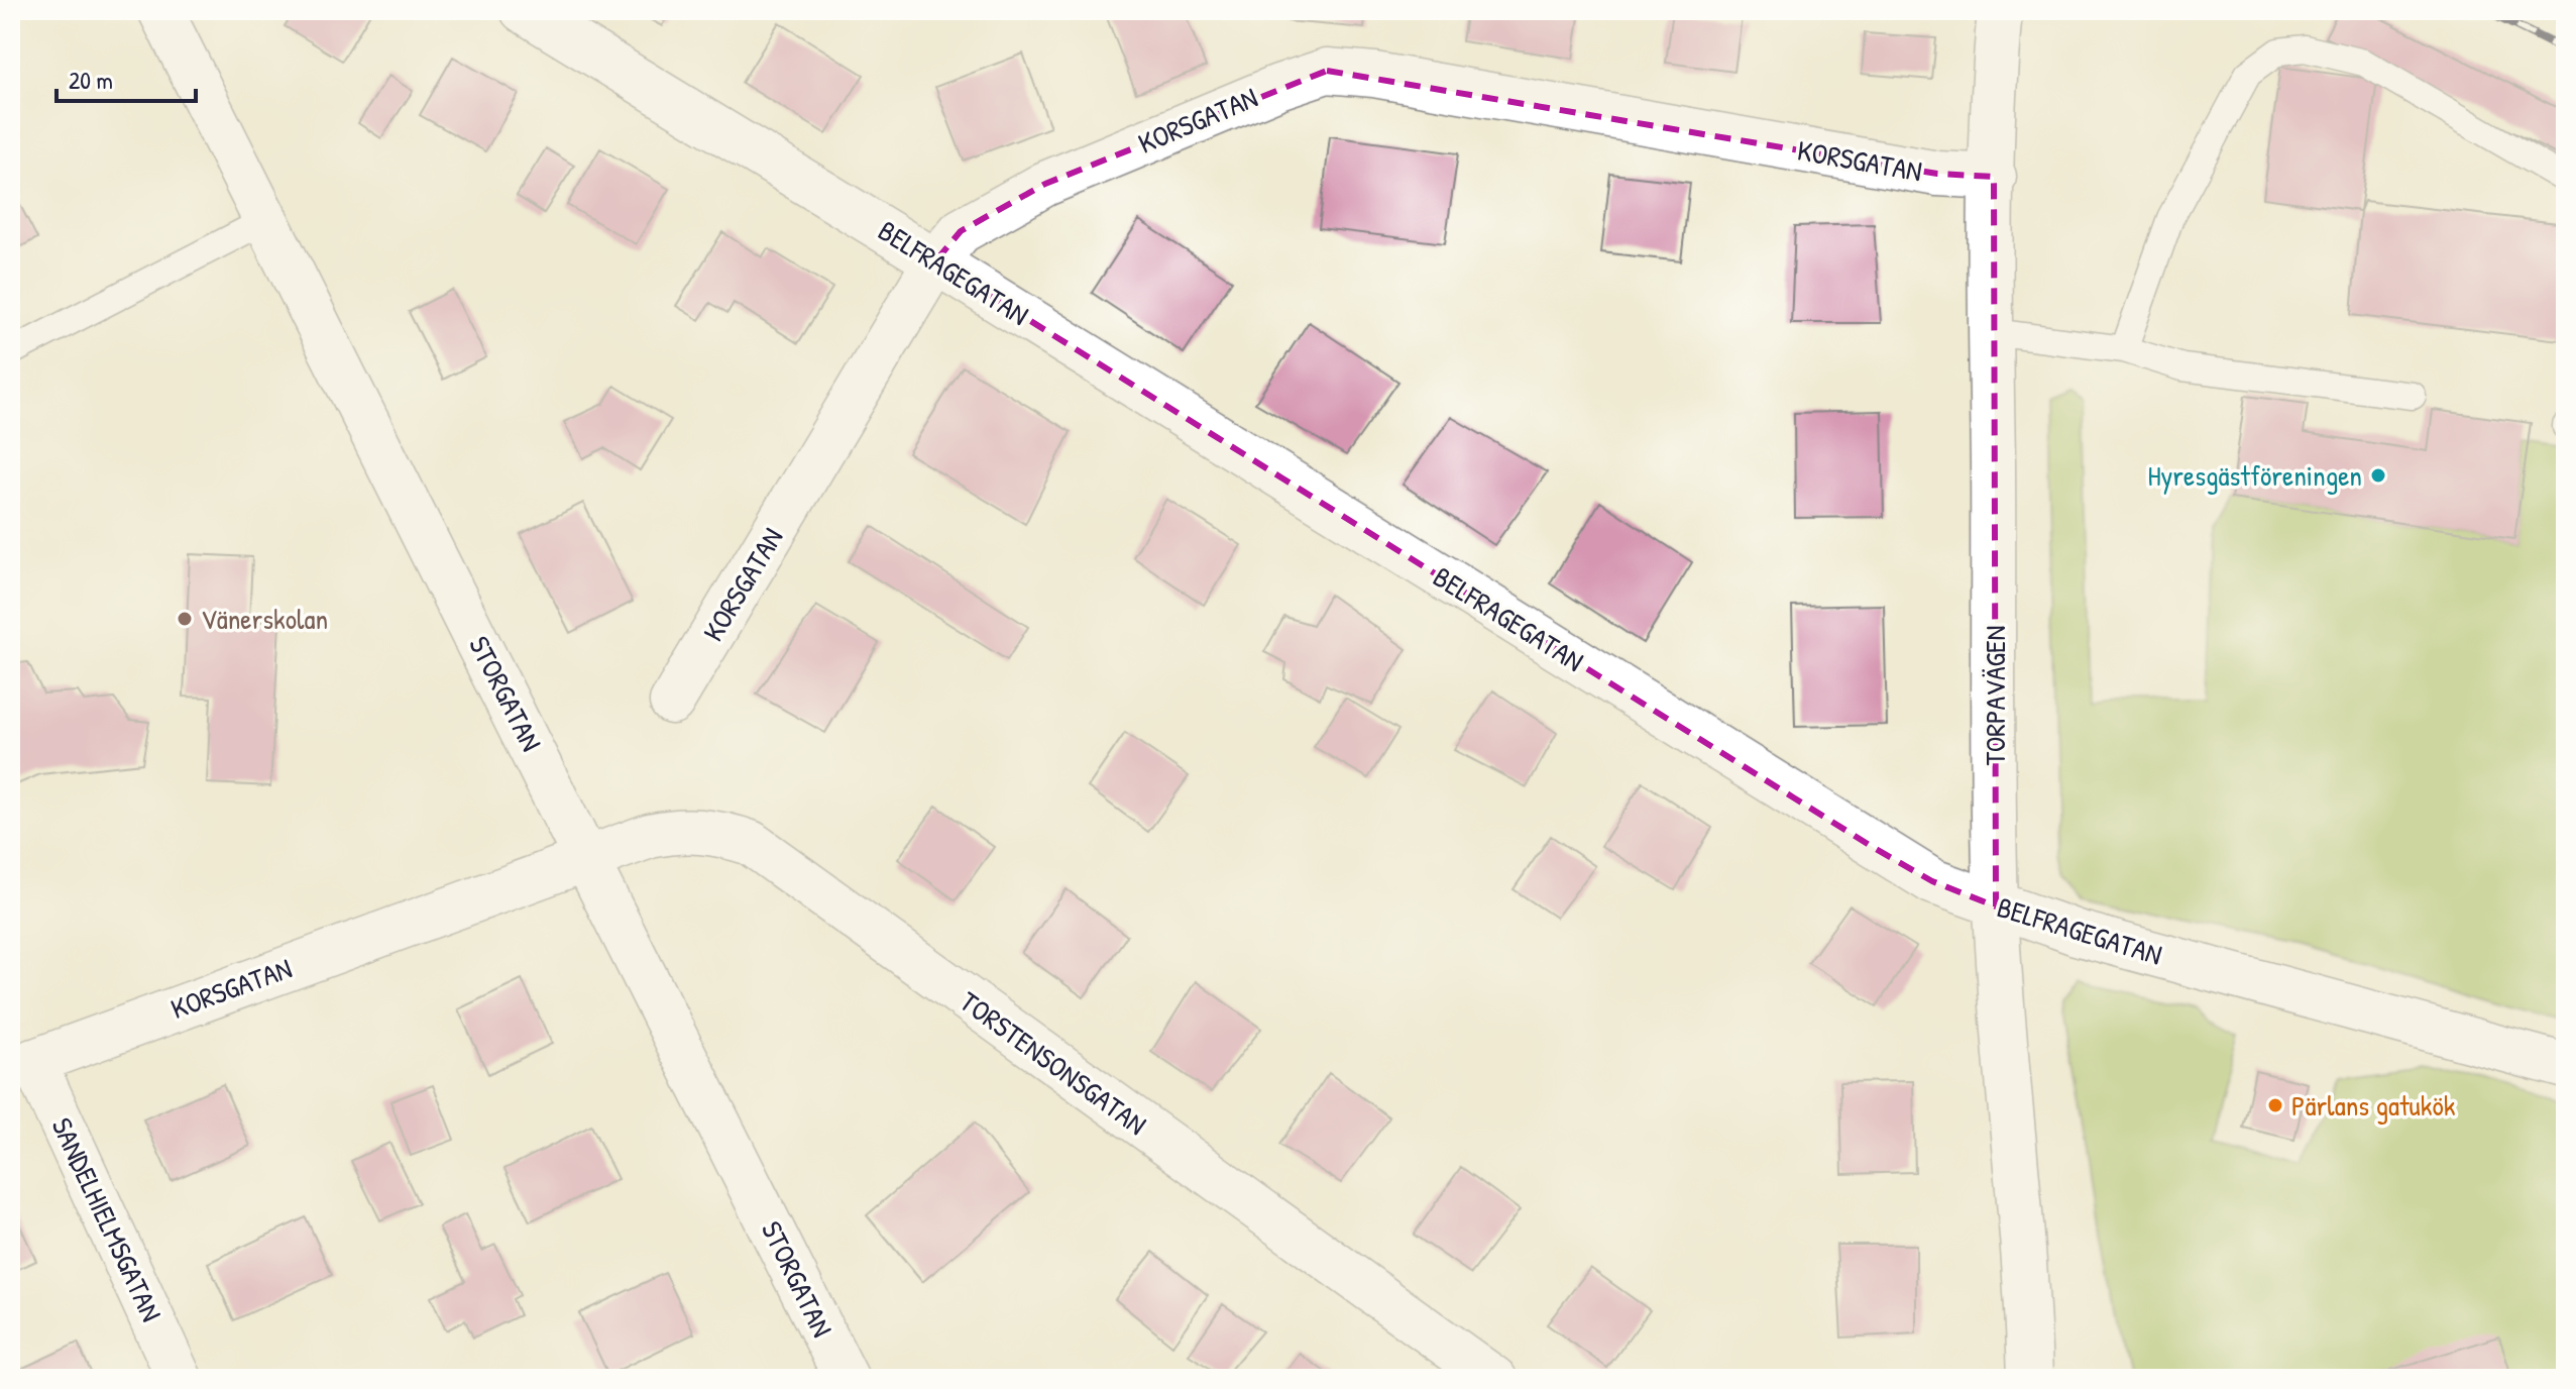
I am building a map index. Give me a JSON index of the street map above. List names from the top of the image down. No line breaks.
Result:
{"streets":{"street":["KORSGATAN","BELFRAGEGATAN","STORGATAN","TORPAVÄGEN","TORSTENSONSGATAN","SANDELHIELMSGATAN"]},"crossings":[["KORSGATAN","BELFRAGEGATAN"],["KORSGATAN","STORGATAN"],["KORSGATAN","TORPAVÄGEN"],["KORSGATAN","TORSTENSONSGATAN"],["KORSGATAN","SANDELHIELMSGATAN"],["BELFRAGEGATAN","TORPAVÄGEN"],["STORGATAN","TORSTENSONSGATAN"]],"places":["Hyresgästföreningen","Vänerskolan","Pärlans gatukök"],"scale_bar":"20 m"}
